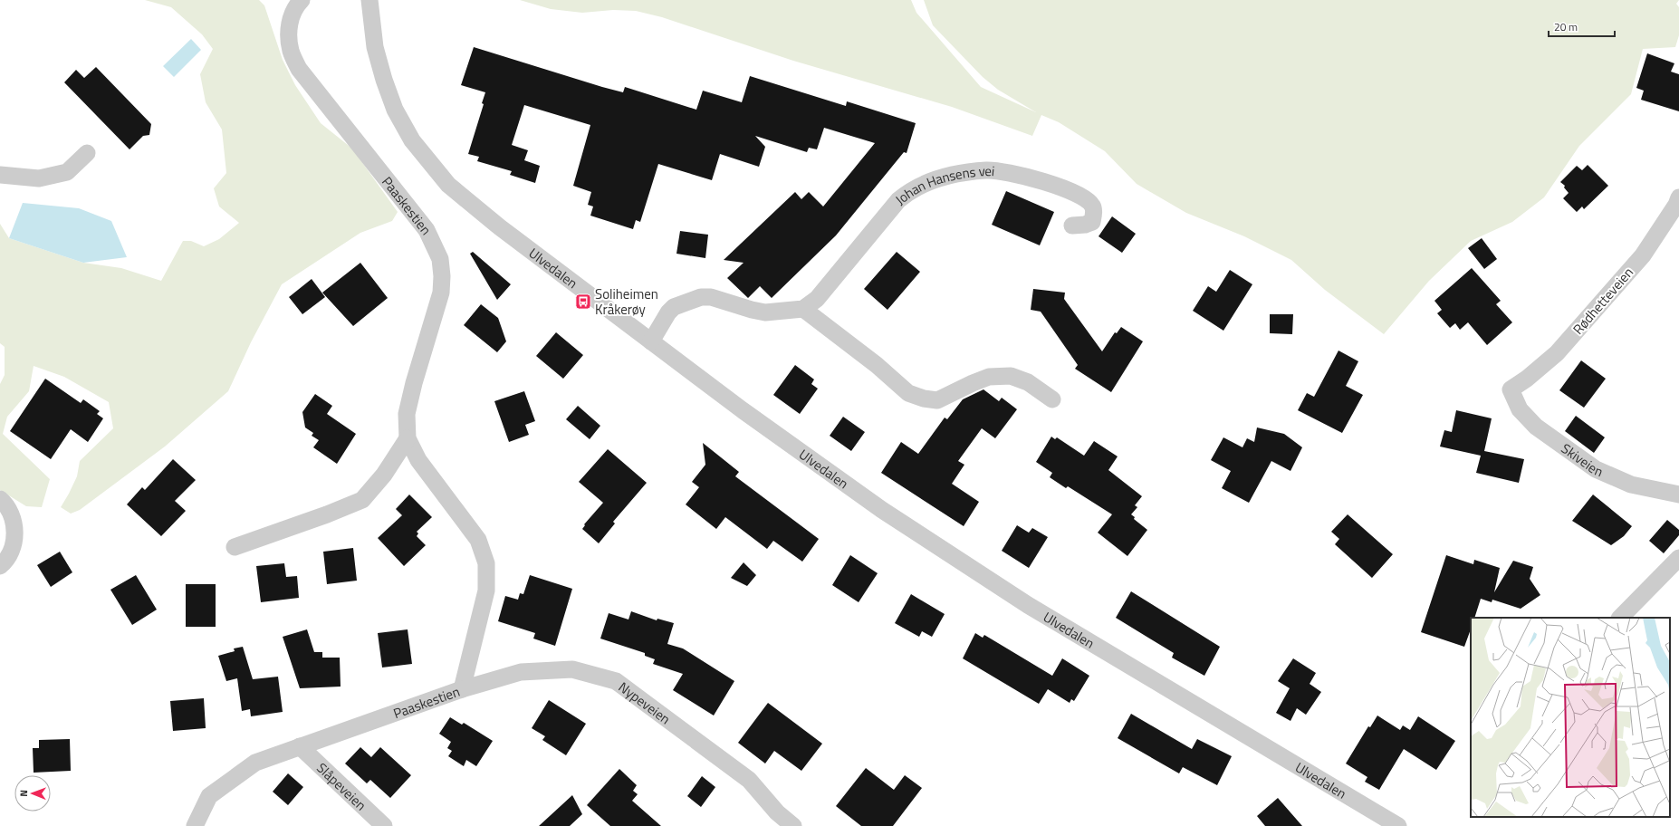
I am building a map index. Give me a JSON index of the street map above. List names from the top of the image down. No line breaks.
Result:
{"streets":{"street":["Johan Hansens vei","Paaskestien","Ulvedalen","Rødhetteveien","Skiveien","Nypeveien","Slåpeveien"]},"crossings":[["Paaskestien","Nypeveien"],["Paaskestien","Slåpeveien"],["Rødhetteveien","Skiveien"]],"places":{"bus stop":["Soliheimen Kråkerøy"]},"scale_bar":"20 m","north":"left"}
